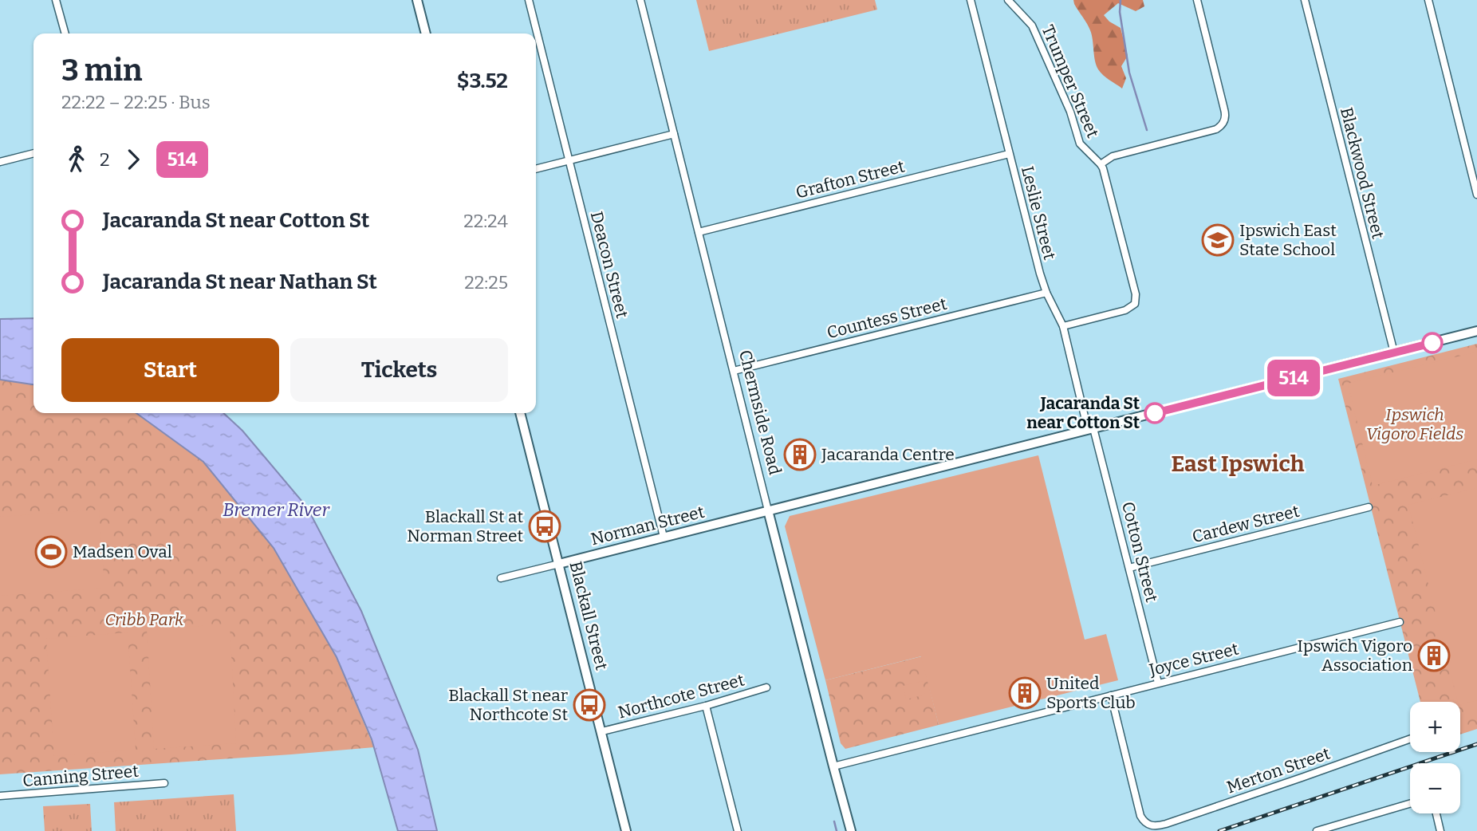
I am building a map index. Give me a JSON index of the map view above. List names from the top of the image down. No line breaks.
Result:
{"streets":{"street":["Trumper Street","Blackwood Street","Grafton Street","Leslie Street","Deacon Street","Countess Street","Chermside Road","Cardew Street","Norman Street","Cotton Street","Blackall Street","Joyce Street","Northcote Street","Merton Street","Canning Street"]},"crossings":[["Trumper Street","Leslie Street"],["Blackwood Street","Norman Street"],["Grafton Street","Leslie Street"],["Grafton Street","Chermside Road"],["Leslie Street","Countess Street"],["Leslie Street","Norman Street"],["Leslie Street","Cotton Street"],["Deacon Street","Norman Street"],["Countess Street","Chermside Road"],["Chermside Road","Norman Street"],["Chermside Road","Joyce Street"],["Cardew Street","Cotton Street"],["Norman Street","Cotton Street"],["Norman Street","Blackall Street"],["Cotton Street","Joyce Street"],["Blackall Street","Northcote Street"],["Joyce Street","Merton Street"]],"districts":["East Ipswich"],"water":["Bremer River"],"parks":["Ipswich Vigoro Fields","Cribb Park"],"places":{"school or university":["Ipswich East State School"],"other":["Jacaranda St near Cotton St"],"building":["Jacaranda Centre","Ipswich Vigoro Association","United Sports Club"],"bus stop":["Blackall St at Norman Street","Blackall St near Northcote St"],"sports":["Madsen Oval"]},"lines":["bus line 514"],"page":{"on_map":"514","heading":["3 min","22:22 – 22:25 · Bus","$3.52"],"legs":["2","514"],"list":[{"name":"Jacaranda St near Cotton St","value":"22:24"},{"name":"Jacaranda St near Nathan St","value":"22:25"}],"buttons":["Start","Tickets"],"map_buttons":["+","−"]}}
